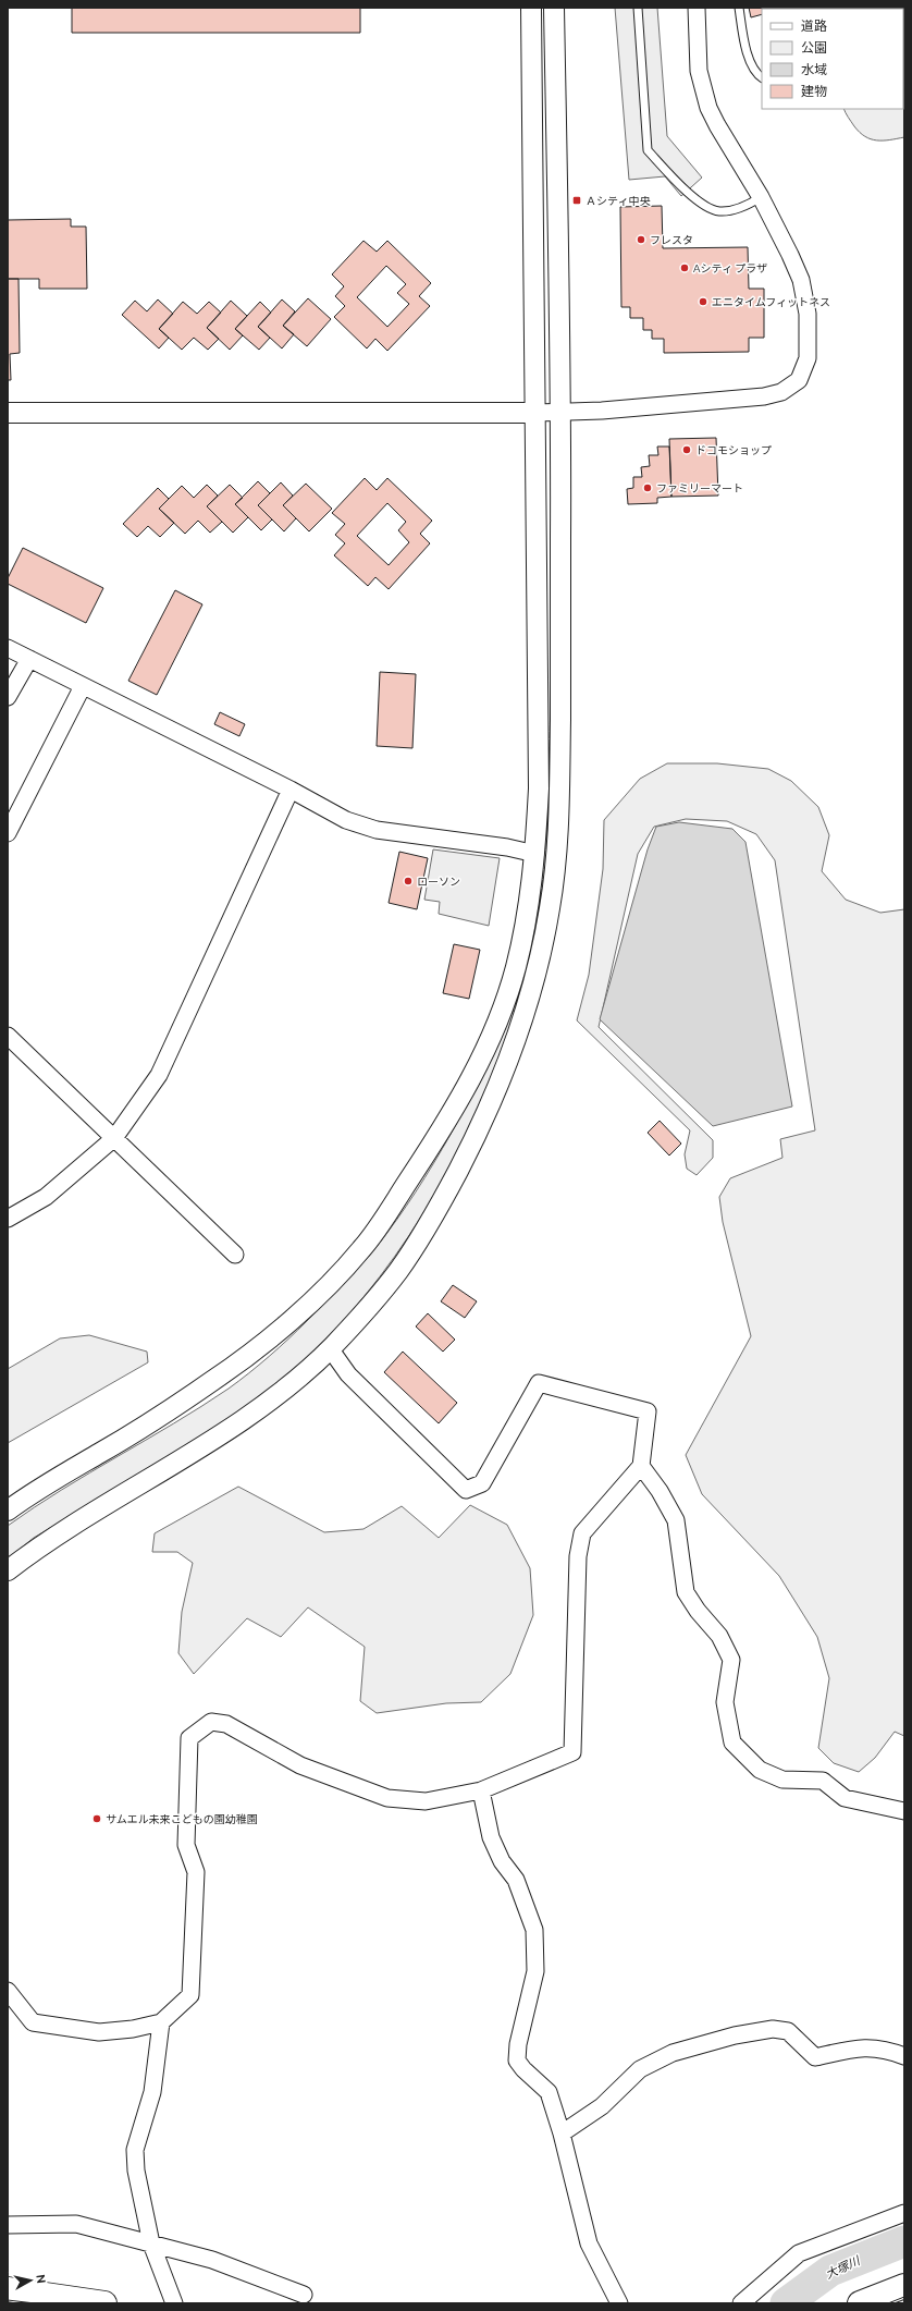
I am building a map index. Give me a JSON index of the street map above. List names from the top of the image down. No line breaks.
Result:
{"water":["大塚川"],"places":{"transit":["Ａシティ中央"],"other":["フレスタ","Aシティ プラザ","エニタイムフィットネス","ドコモショップ","ファミリーマート","ローソン","サムエル未来こどもの園幼稚園"]},"legend":["道路","公園","水域","建物"],"north":"right"}
